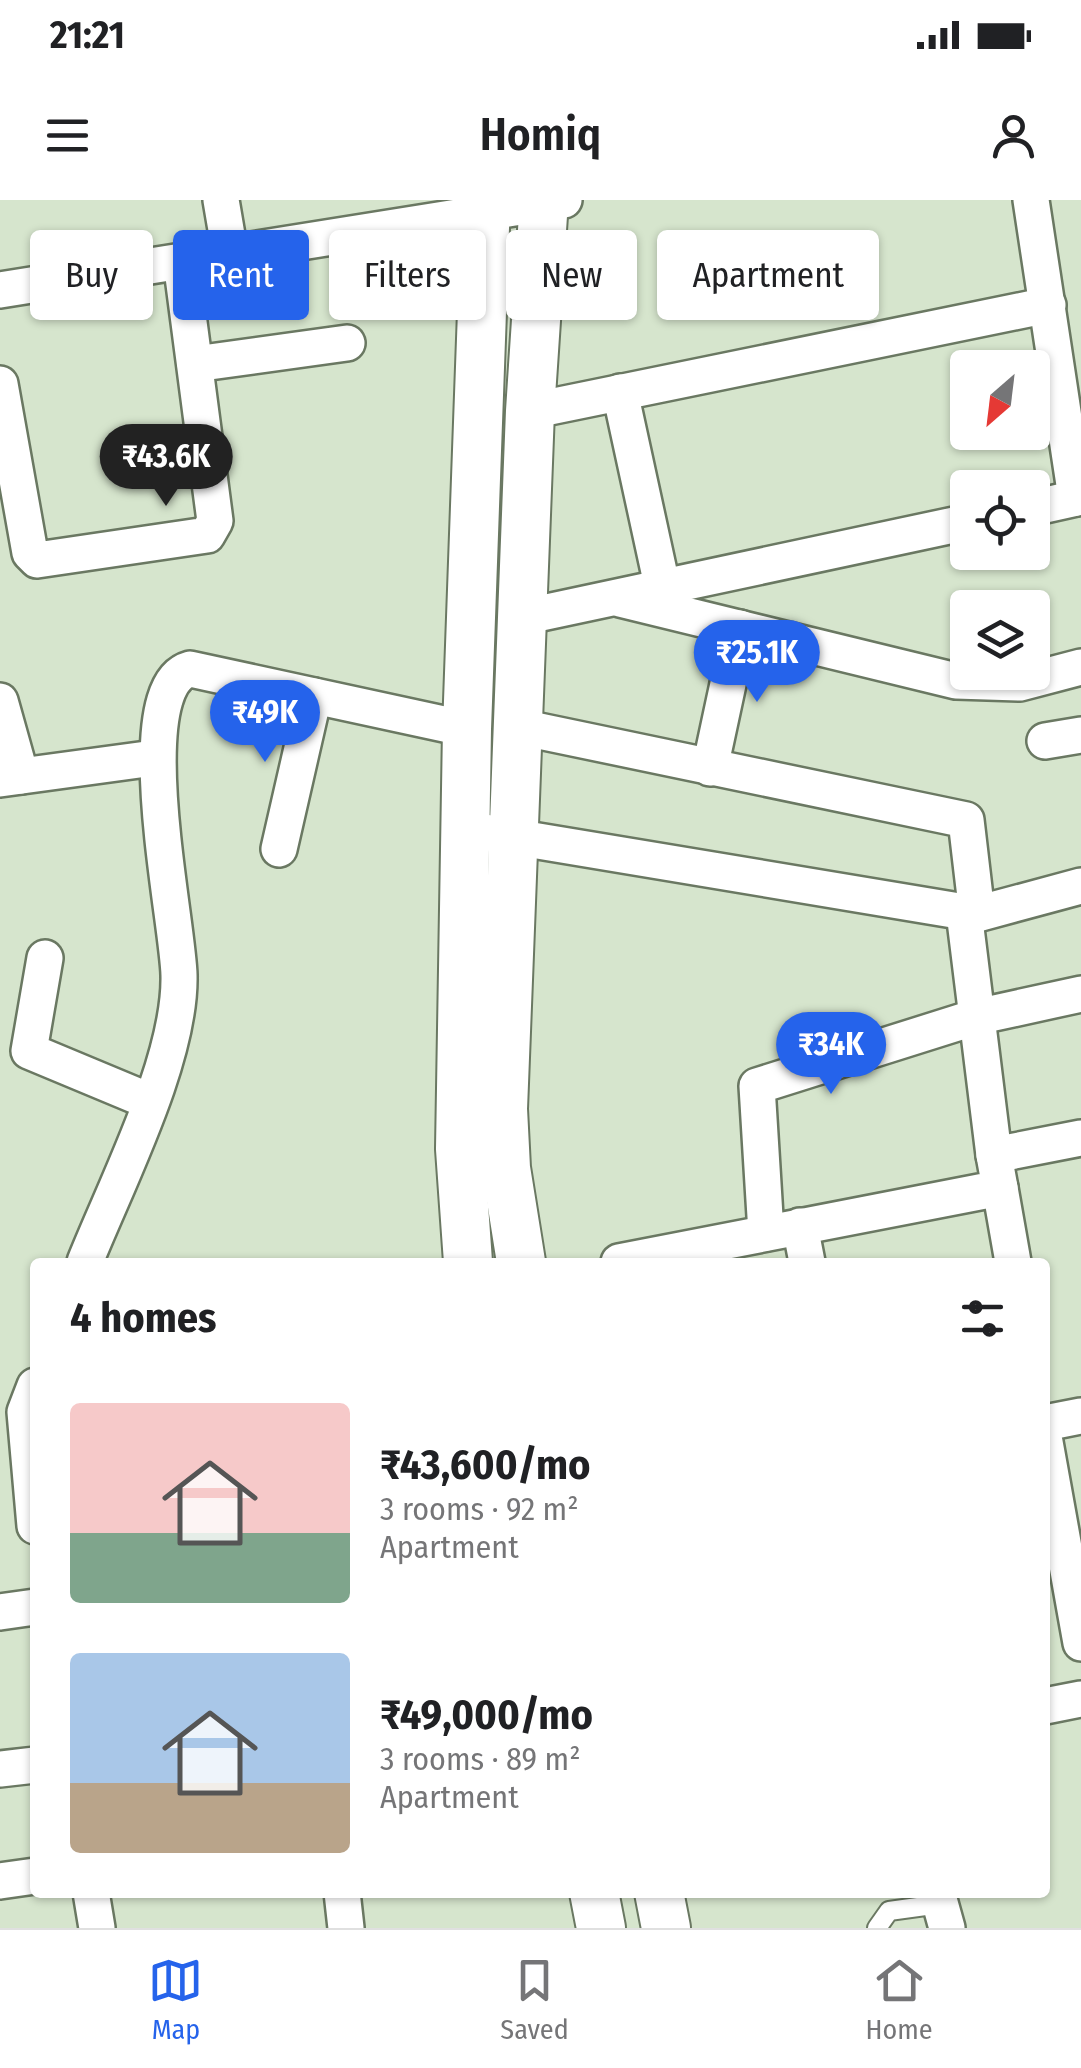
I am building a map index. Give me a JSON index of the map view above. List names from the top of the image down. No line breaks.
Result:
{"north":"bottom left","page":{"status":"21:21","header":"Homiq","chip":["Buy","Rent","Filters","New","Apartment"],"price":["₹43.6K","₹25.1K","₹49K","₹34K"],"heading":"4 homes","list":[{"name":"₹43,600/mo","note":"3 rooms · 92 m² · Apartment"},{"name":"₹49,000/mo","note":"3 rooms · 89 m² · Apartment"}],"tabs":["Map","Saved","Home"]}}
